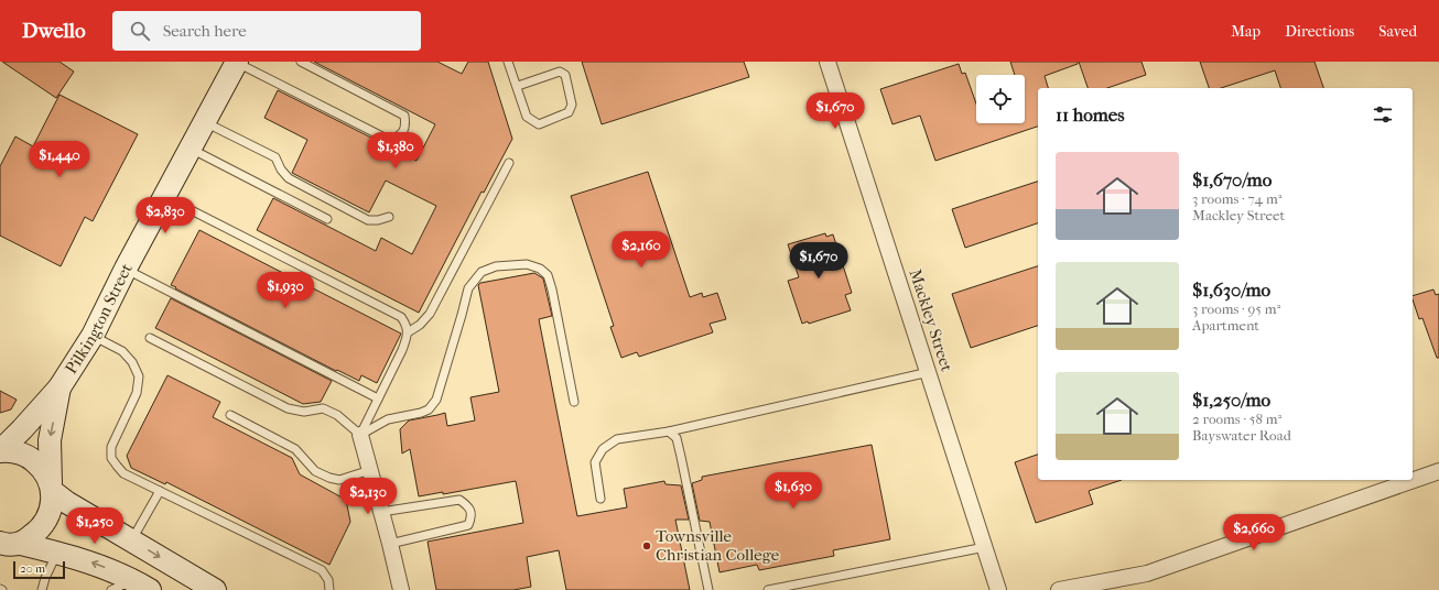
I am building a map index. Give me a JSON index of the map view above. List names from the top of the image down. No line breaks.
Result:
{"streets":{"street":["Pilkington Street","Mackley Street"]},"places":["Townsville Christian College"],"scale_bar":"20 m","page":{"header":"Dwello","search":"Search here","nav":["Map","Directions","Saved"],"heading":"11 homes","price":["$1,670","$1,380","$1,440","$2,830","$2,160","$1,670","$1,930","$1,630","$2,130","$1,250","$2,660"],"list":[{"name":"$1,670/mo","note":"3 rooms · 74 m² · Mackley Street"},{"name":"$1,630/mo","note":"3 rooms · 95 m² · Apartment"},{"name":"$1,250/mo","note":"2 rooms · 58 m² · Bayswater Road"}],"scale":"20 m"}}
